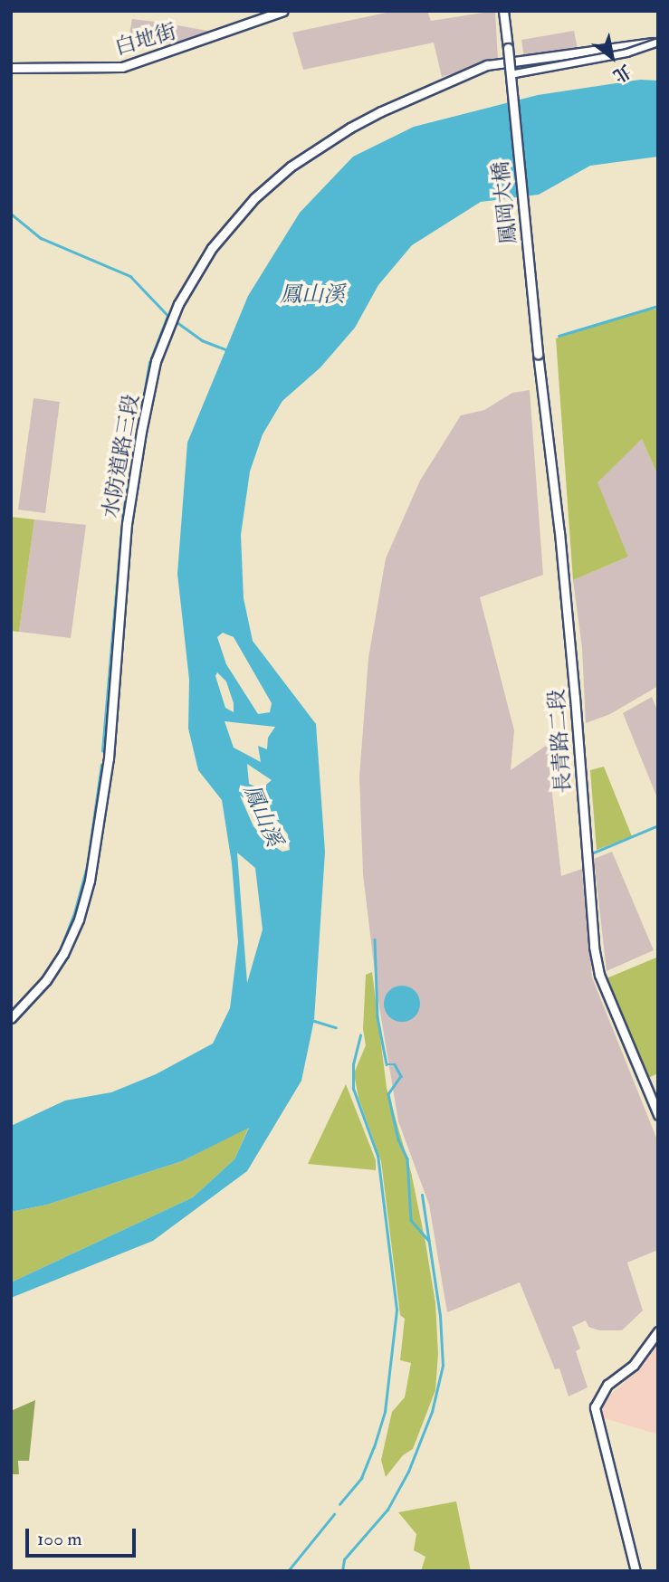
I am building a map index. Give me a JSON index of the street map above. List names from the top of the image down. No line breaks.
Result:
{"streets":{"street":["白地街","鳳岡大橋","水防道路三段","長青路二段"]},"crossings":[["鳳岡大橋","長青路二段"]],"water":["鳳山溪"],"scale_bar":"100 m","north":"bottom right"}
